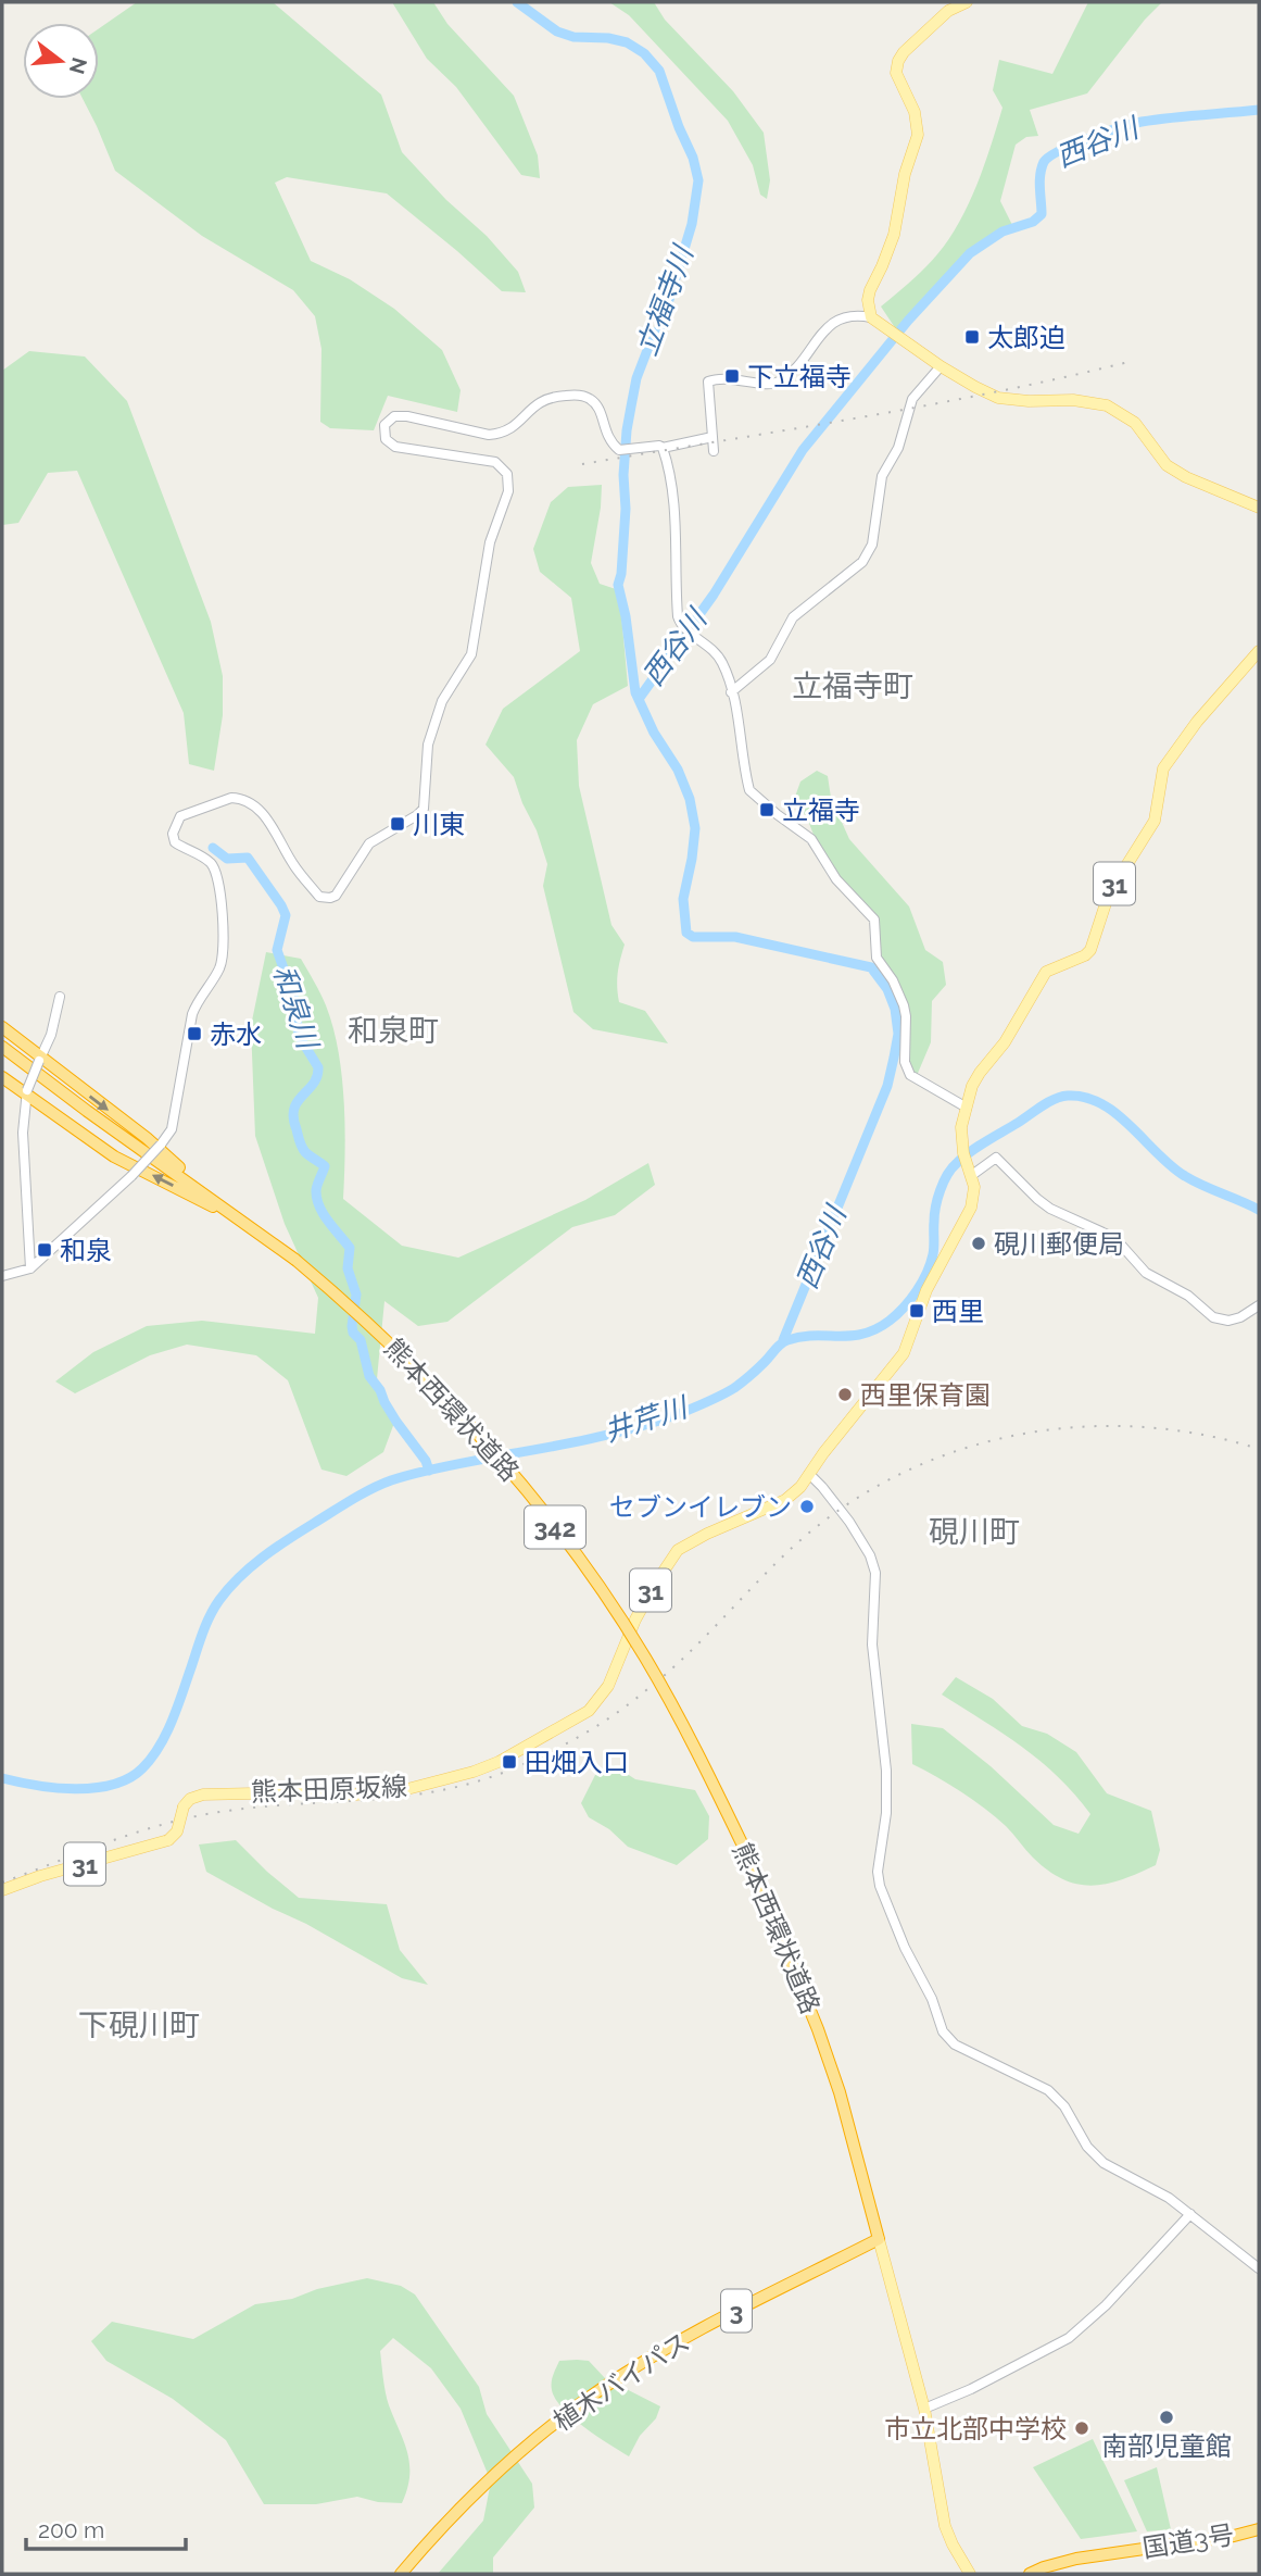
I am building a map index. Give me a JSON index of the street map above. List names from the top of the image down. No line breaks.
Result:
{"streets":{"highway":["熊本西環状道路","342","3","植木バイパス","国道3号"],"main road":["31","熊本田原坂線"]},"crossings":[["熊本西環状道路","342"],["熊本西環状道路","植木バイパス"],["342","植木バイパス"]],"districts":["立福寺町","和泉町","硯川町","下硯川町"],"water":["西谷川","立福寺川","和泉川","井芹川"],"places":{"transit":["太郎迫","下立福寺","立福寺","川東","赤水","和泉","西里","田畑入口"],"other":["硯川郵便局","西里保育園","セブンイレブン","南部児童館","市立北部中学校"]},"scale_bar":"200 m","north":"right"}
